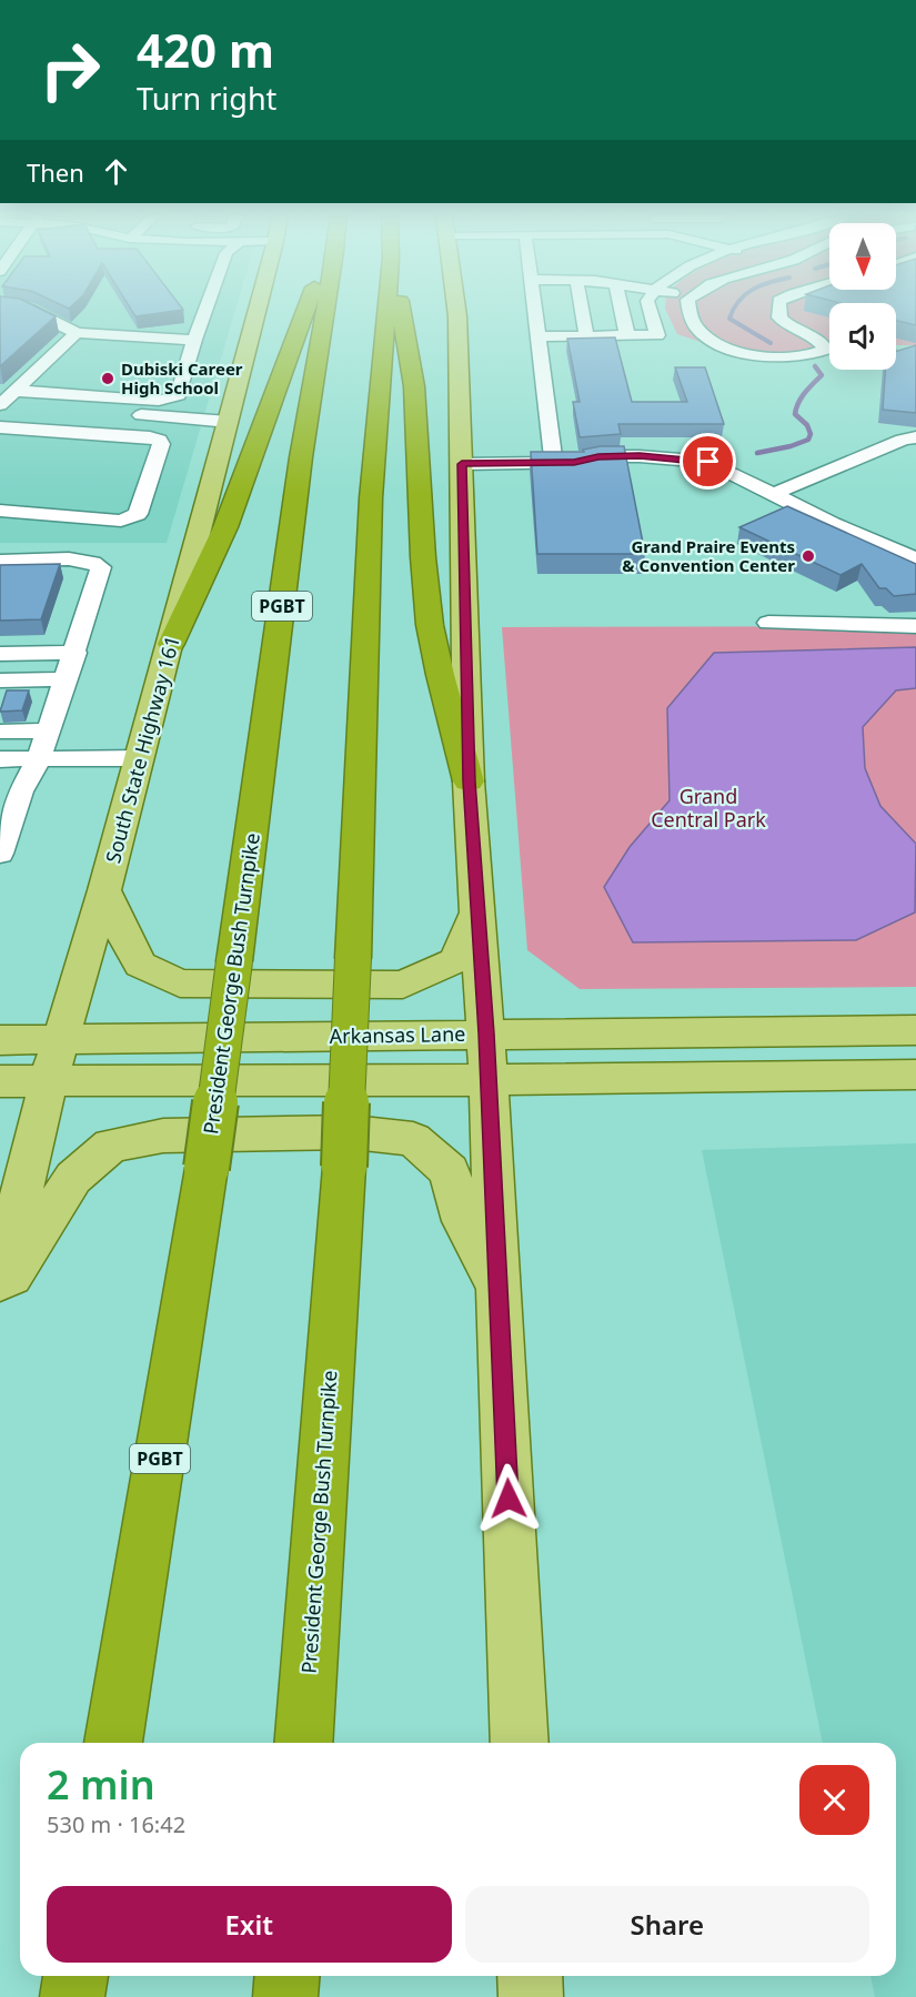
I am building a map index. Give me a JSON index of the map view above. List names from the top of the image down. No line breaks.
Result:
{"streets":{"highway":["PGBT","President George Bush Turnpike"],"main road":["South State Highway 161","Arkansas Lane"]},"crossings":[["South State Highway 161","Arkansas Lane"]],"parks":["Grand Central Park"],"places":["Dubiski Career High School","Grand Praire Events & Convention Center"],"north":"bottom","page":{"turn":["420 m","Turn right"],"then":"Then","heading":["2 min","530 m · 16:42"],"buttons":["Exit","Share"]}}
